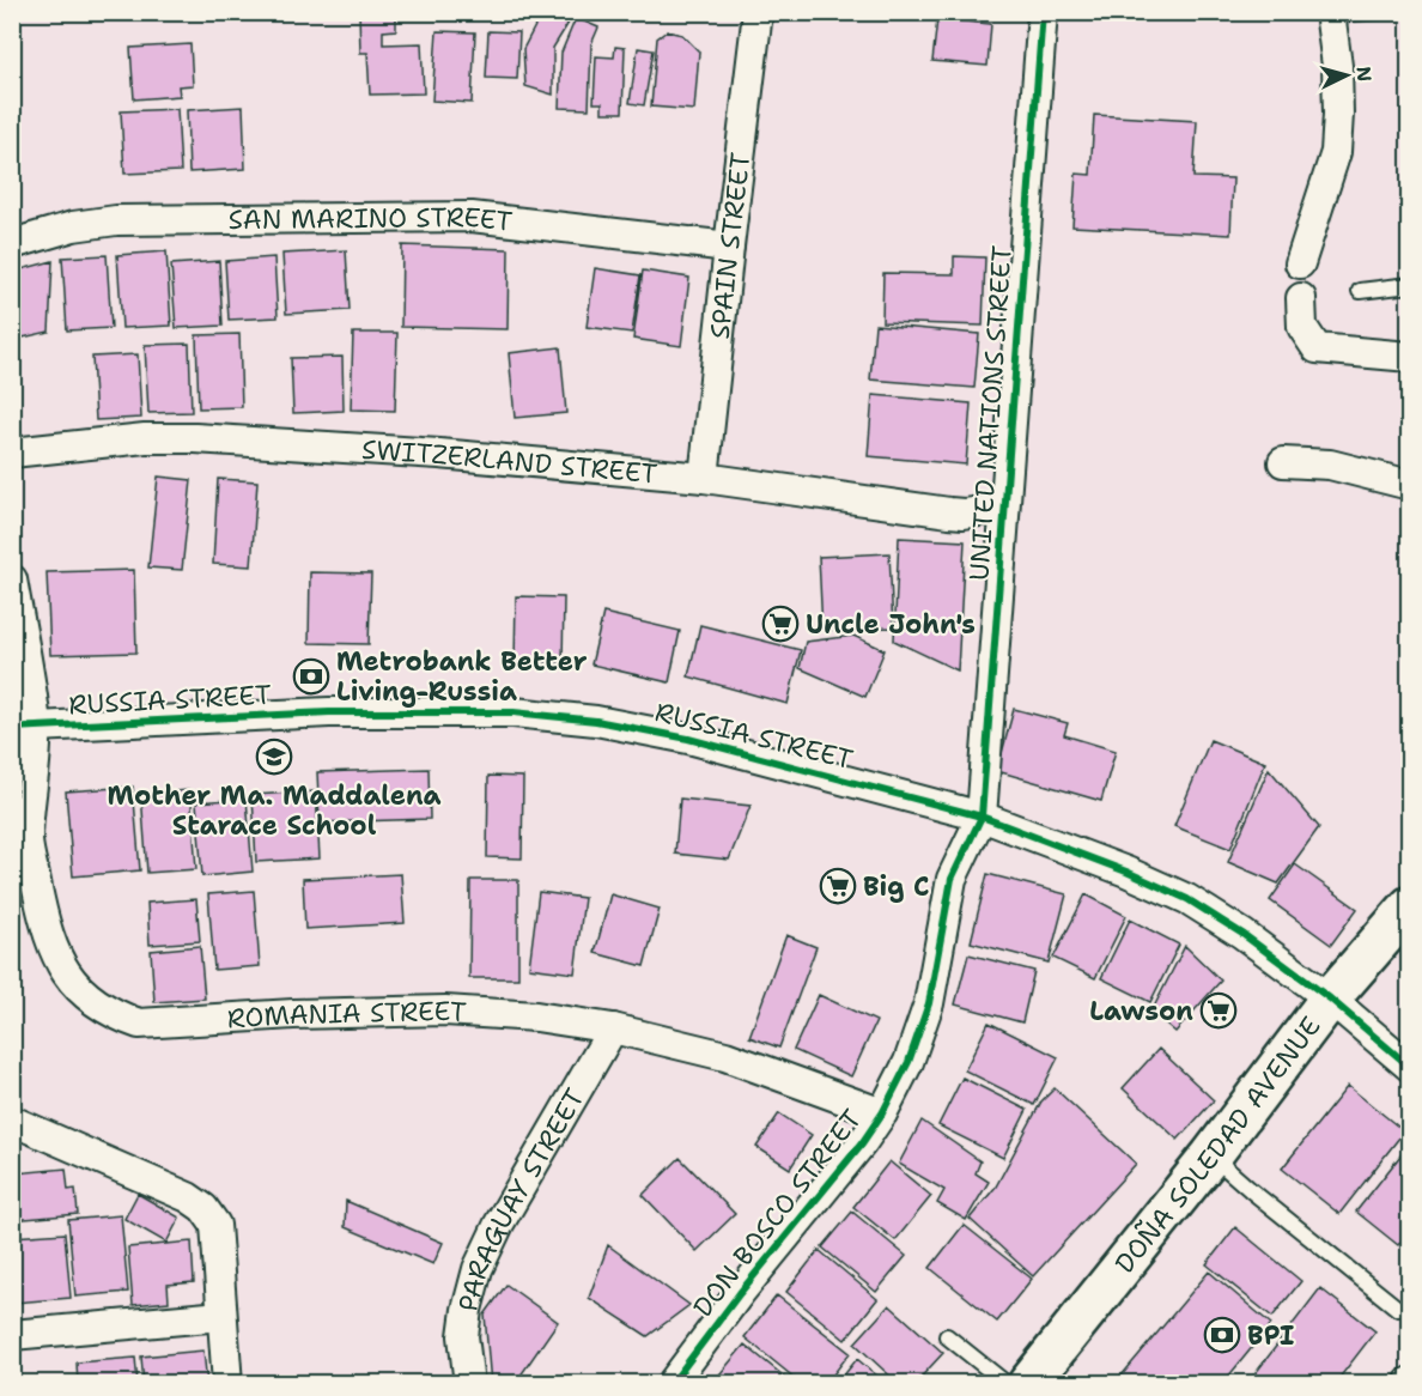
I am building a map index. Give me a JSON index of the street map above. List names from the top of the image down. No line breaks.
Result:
{"streets":{"main road":["DOÑA SOLEDAD AVENUE"],"street":["SAN MARINO STREET","SPAIN STREET","UNITED NATIONS STREET","SWITZERLAND STREET","RUSSIA STREET","ROMANIA STREET","PARAGUAY STREET","DON BOSCO STREET"]},"crossings":[["SAN MARINO STREET","SPAIN STREET"],["SPAIN STREET","SWITZERLAND STREET"],["UNITED NATIONS STREET","SWITZERLAND STREET"],["UNITED NATIONS STREET","RUSSIA STREET"],["UNITED NATIONS STREET","DON BOSCO STREET"],["RUSSIA STREET","ROMANIA STREET"],["RUSSIA STREET","DOÑA SOLEDAD AVENUE"],["RUSSIA STREET","DON BOSCO STREET"],["ROMANIA STREET","PARAGUAY STREET"],["ROMANIA STREET","DON BOSCO STREET"]],"places":{"supermarket":["Uncle John's","Big C","Lawson"],"bank":["Metrobank Better Living-Russia","BPI"],"school or university":["Mother Ma. Maddalena Starace School"]},"north":"right"}
